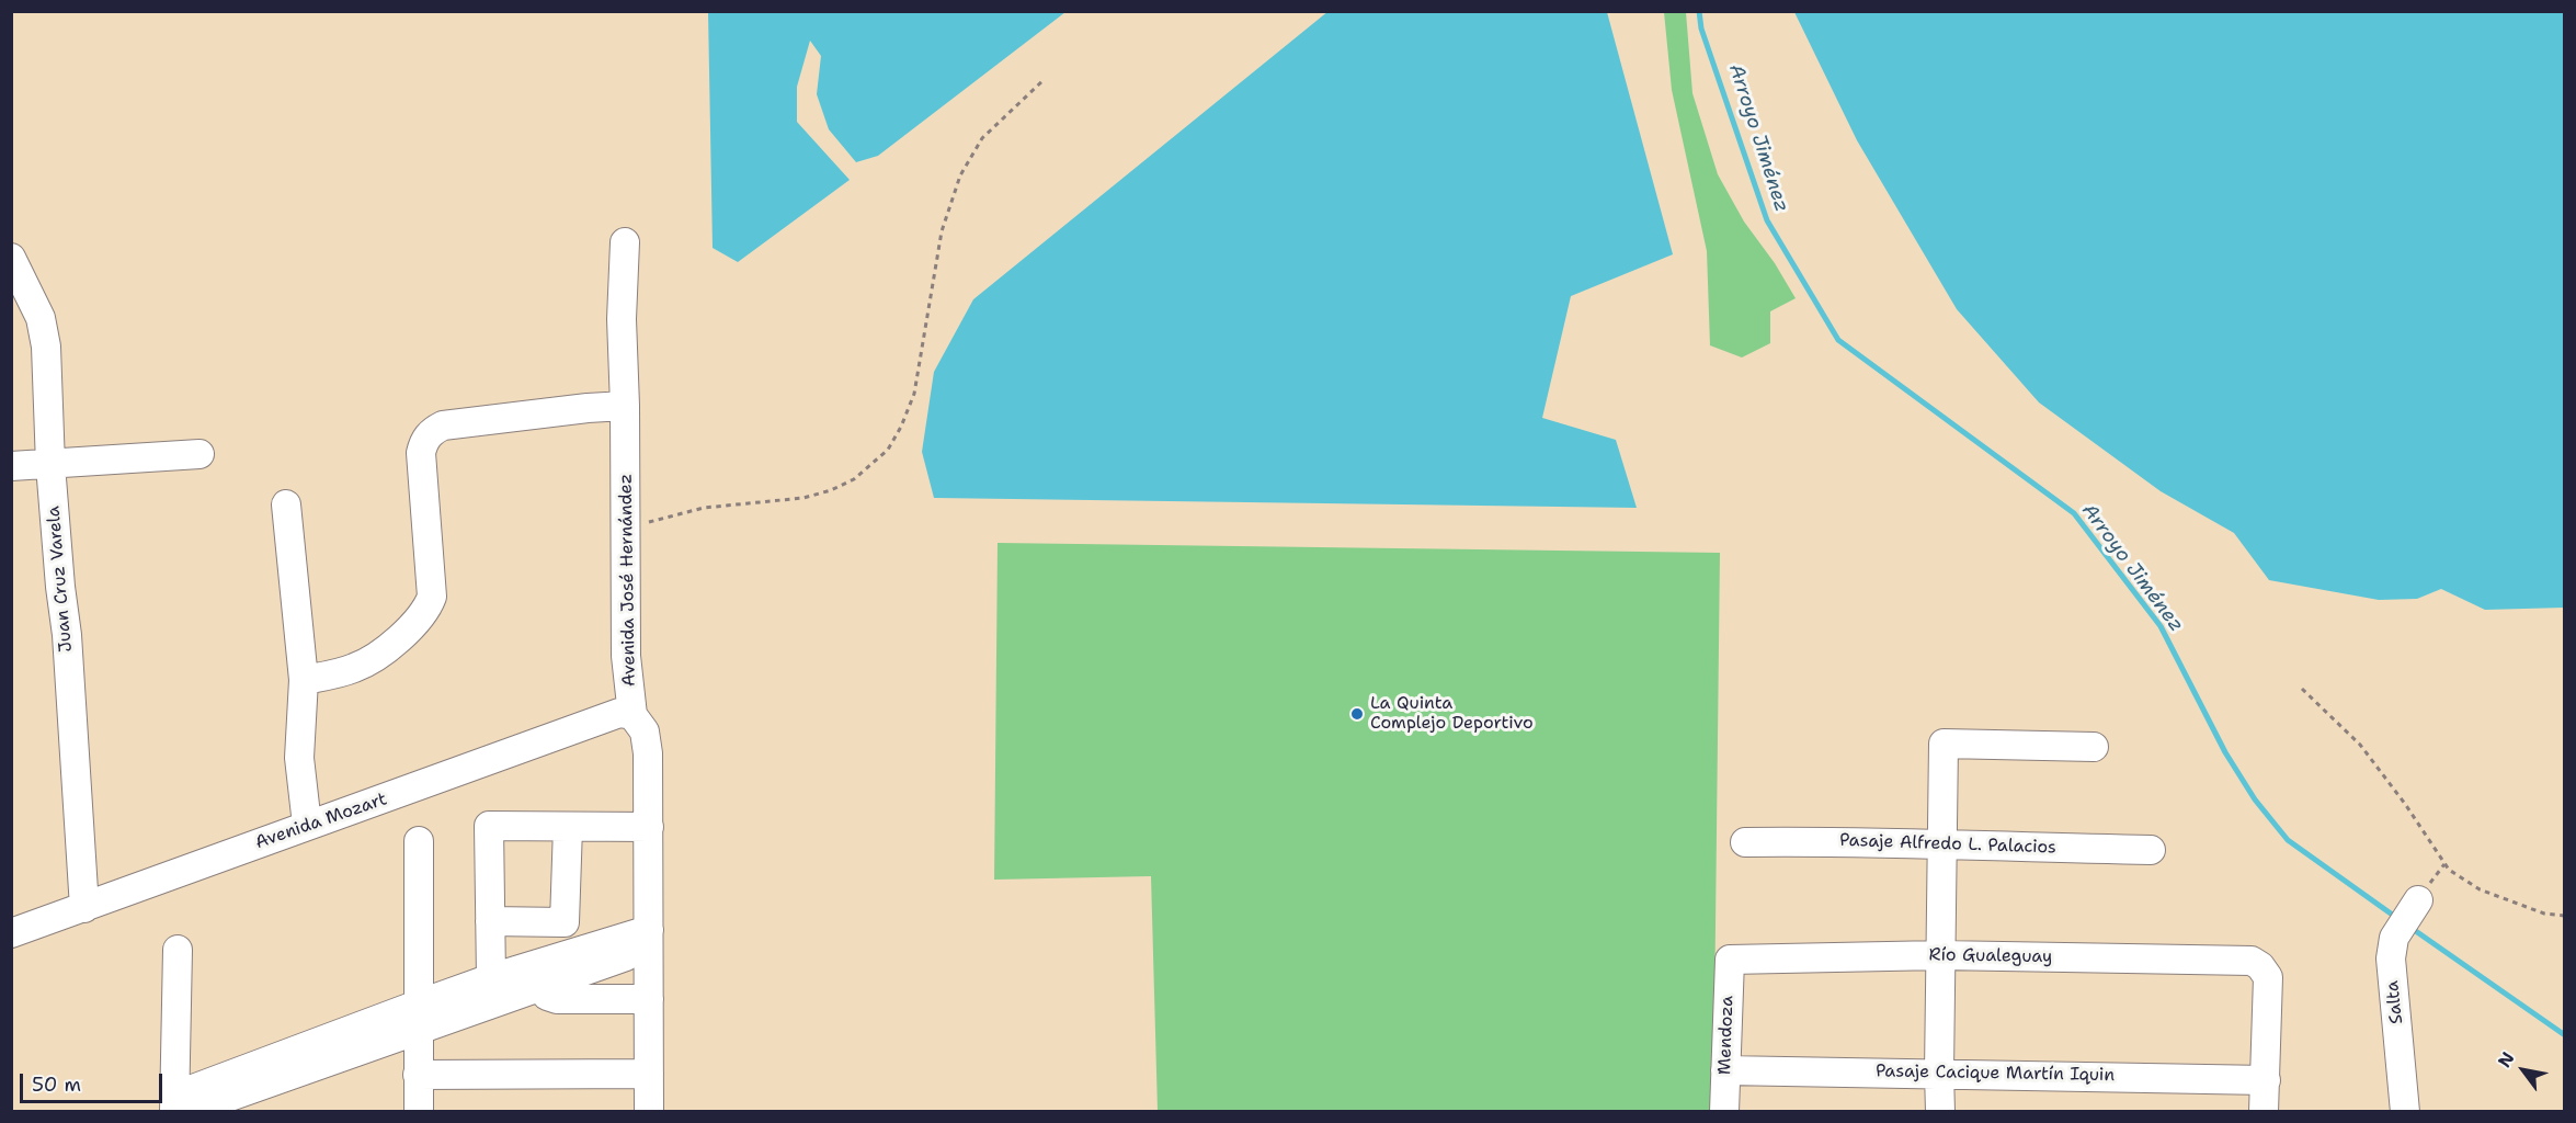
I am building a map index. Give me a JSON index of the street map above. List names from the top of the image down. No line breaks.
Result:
{"streets":{"street":["Juan Cruz Varela","Avenida José Hernández","Avenida Mozart","Pasaje Alfredo L. Palacios","Río Gualeguay","Salta","Mendoza","Pasaje Cacique Martín Iquin"]},"crossings":[["Juan Cruz Varela","Avenida Mozart"],["Avenida José Hernández","Avenida Mozart"],["Río Gualeguay","Mendoza"],["Río Gualeguay","Pasaje Cacique Martín Iquin"],["Mendoza","Pasaje Cacique Martín Iquin"]],"water":["Arroyo Jiménez"],"places":["La Quinta Complejo Deportivo"],"scale_bar":"50 m","north":"top left"}
